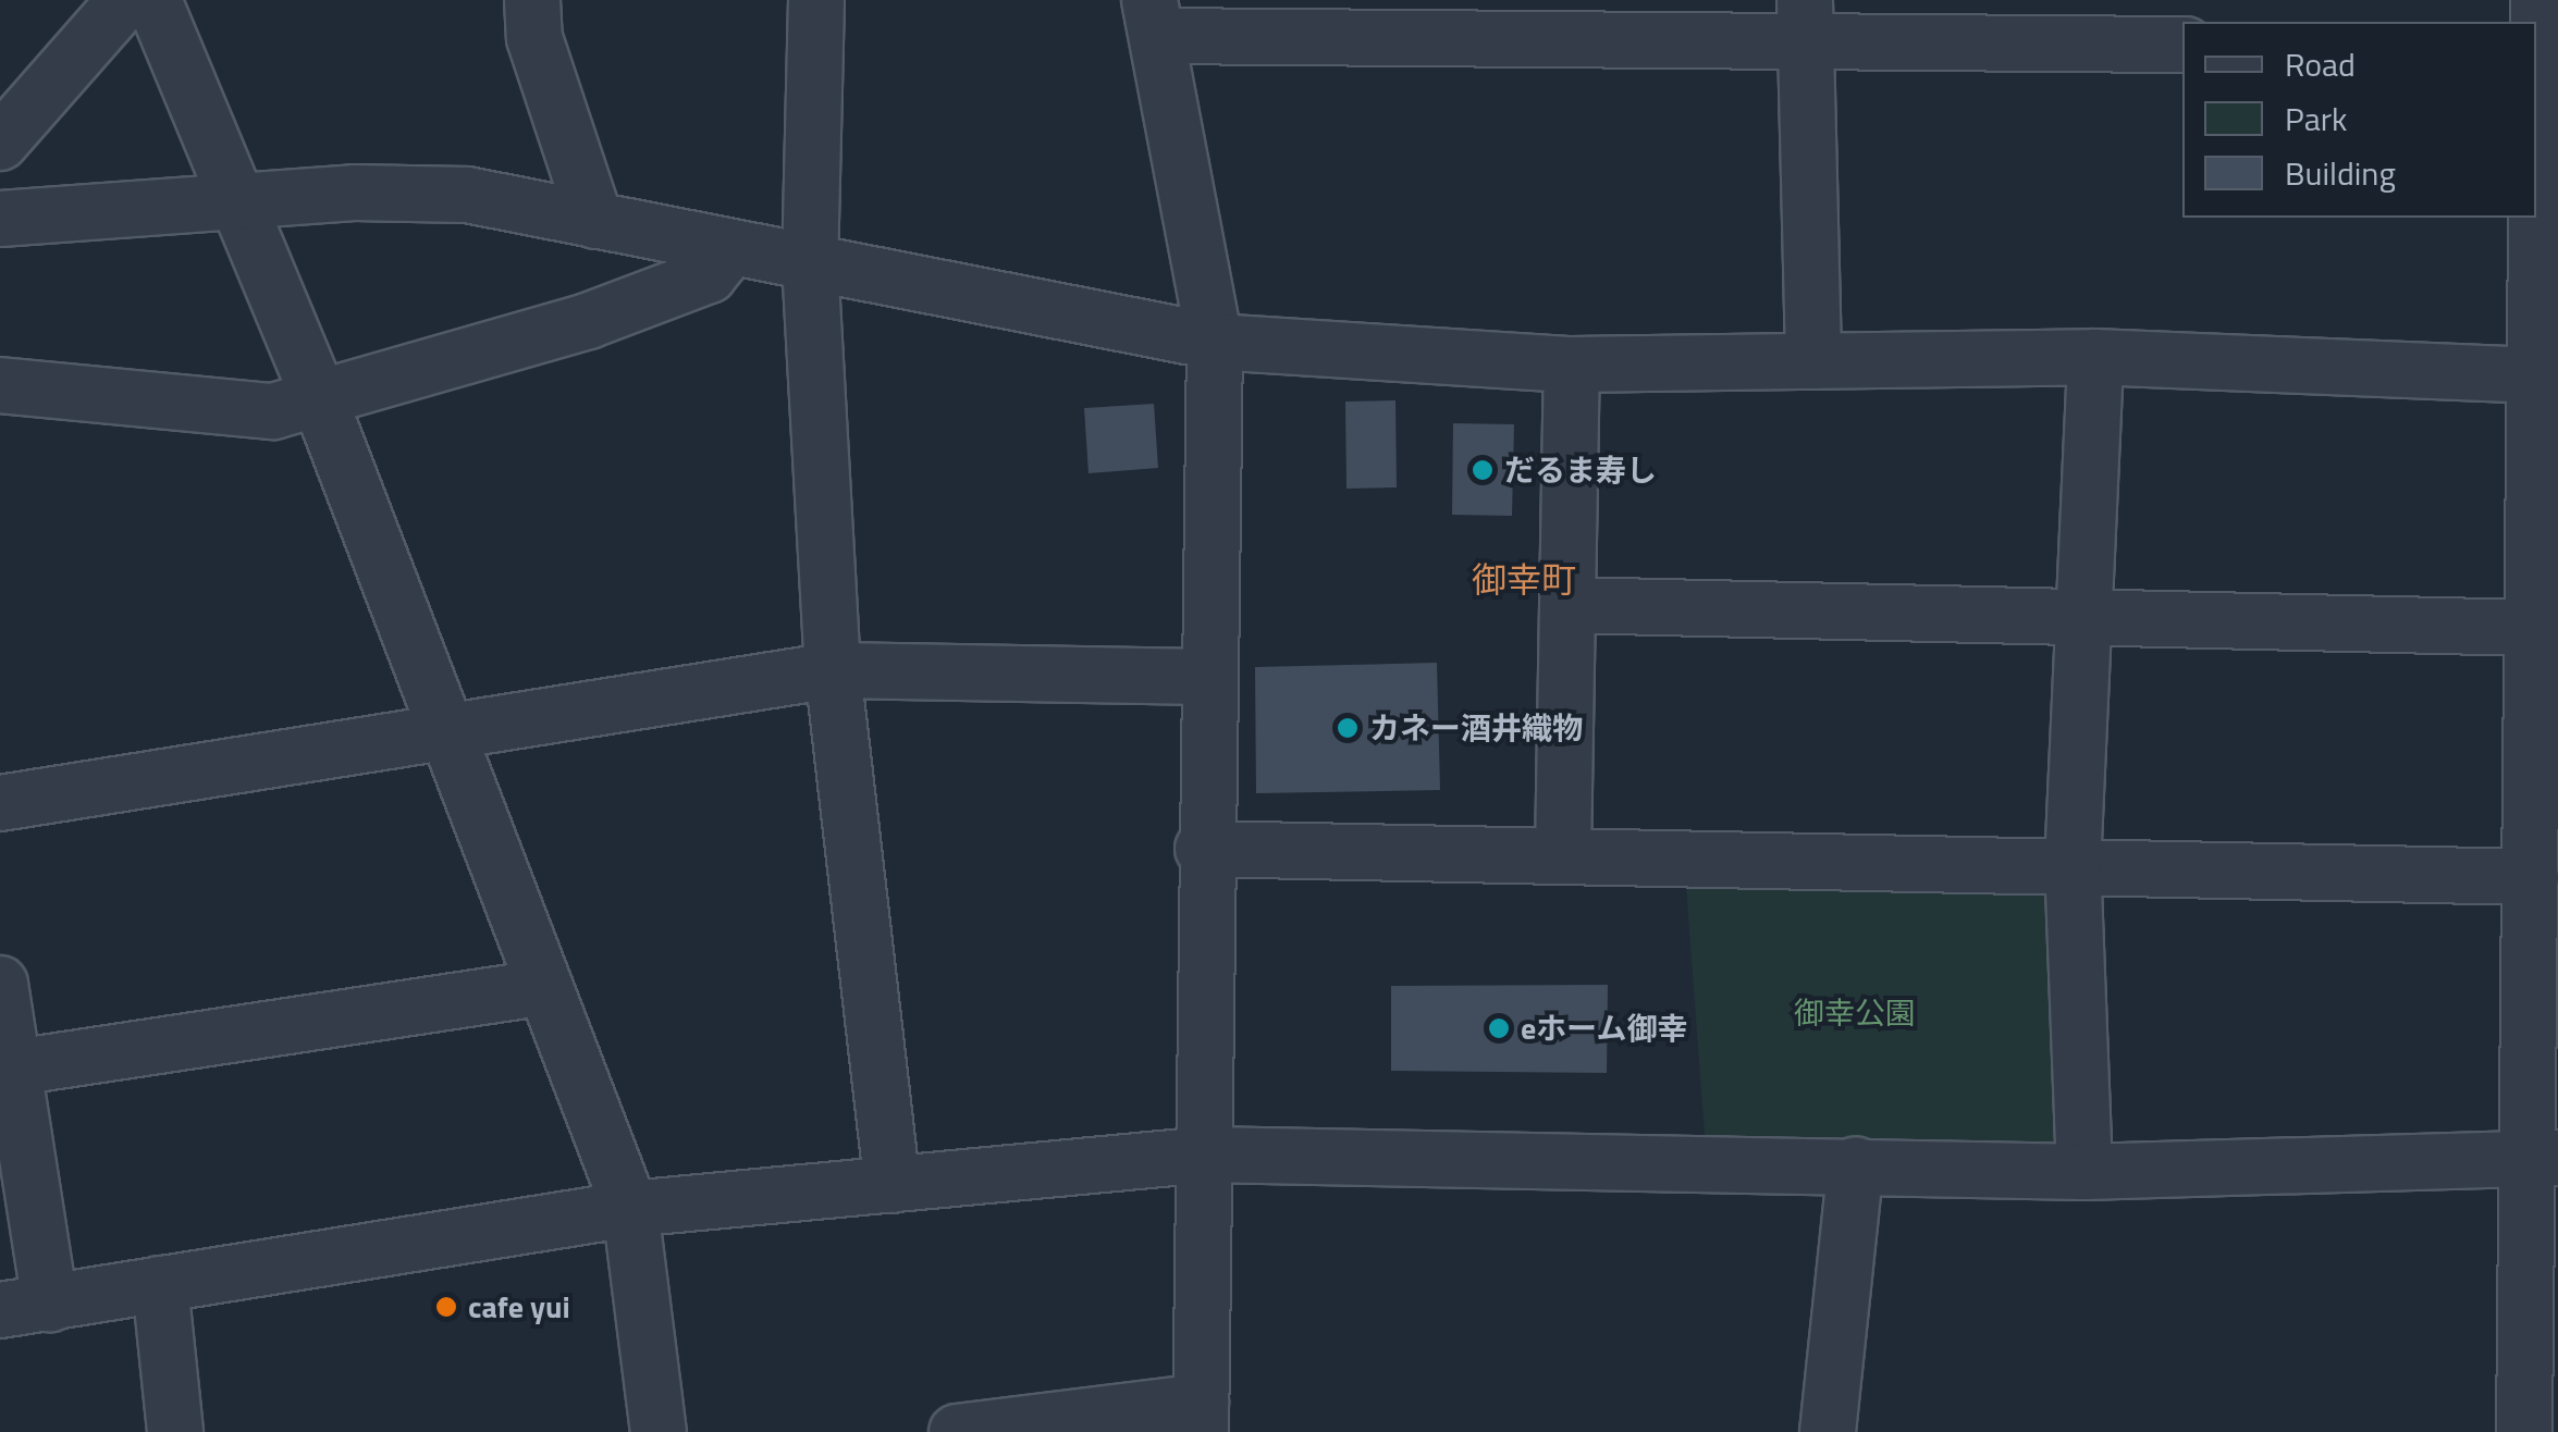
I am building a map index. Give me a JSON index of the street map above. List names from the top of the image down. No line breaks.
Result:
{"districts":["御幸町"],"parks":["御幸公園"],"places":["だるま寿し","カネー酒井織物","eホーム御幸","cafe yui"],"legend":["Road","Park","Building"]}
